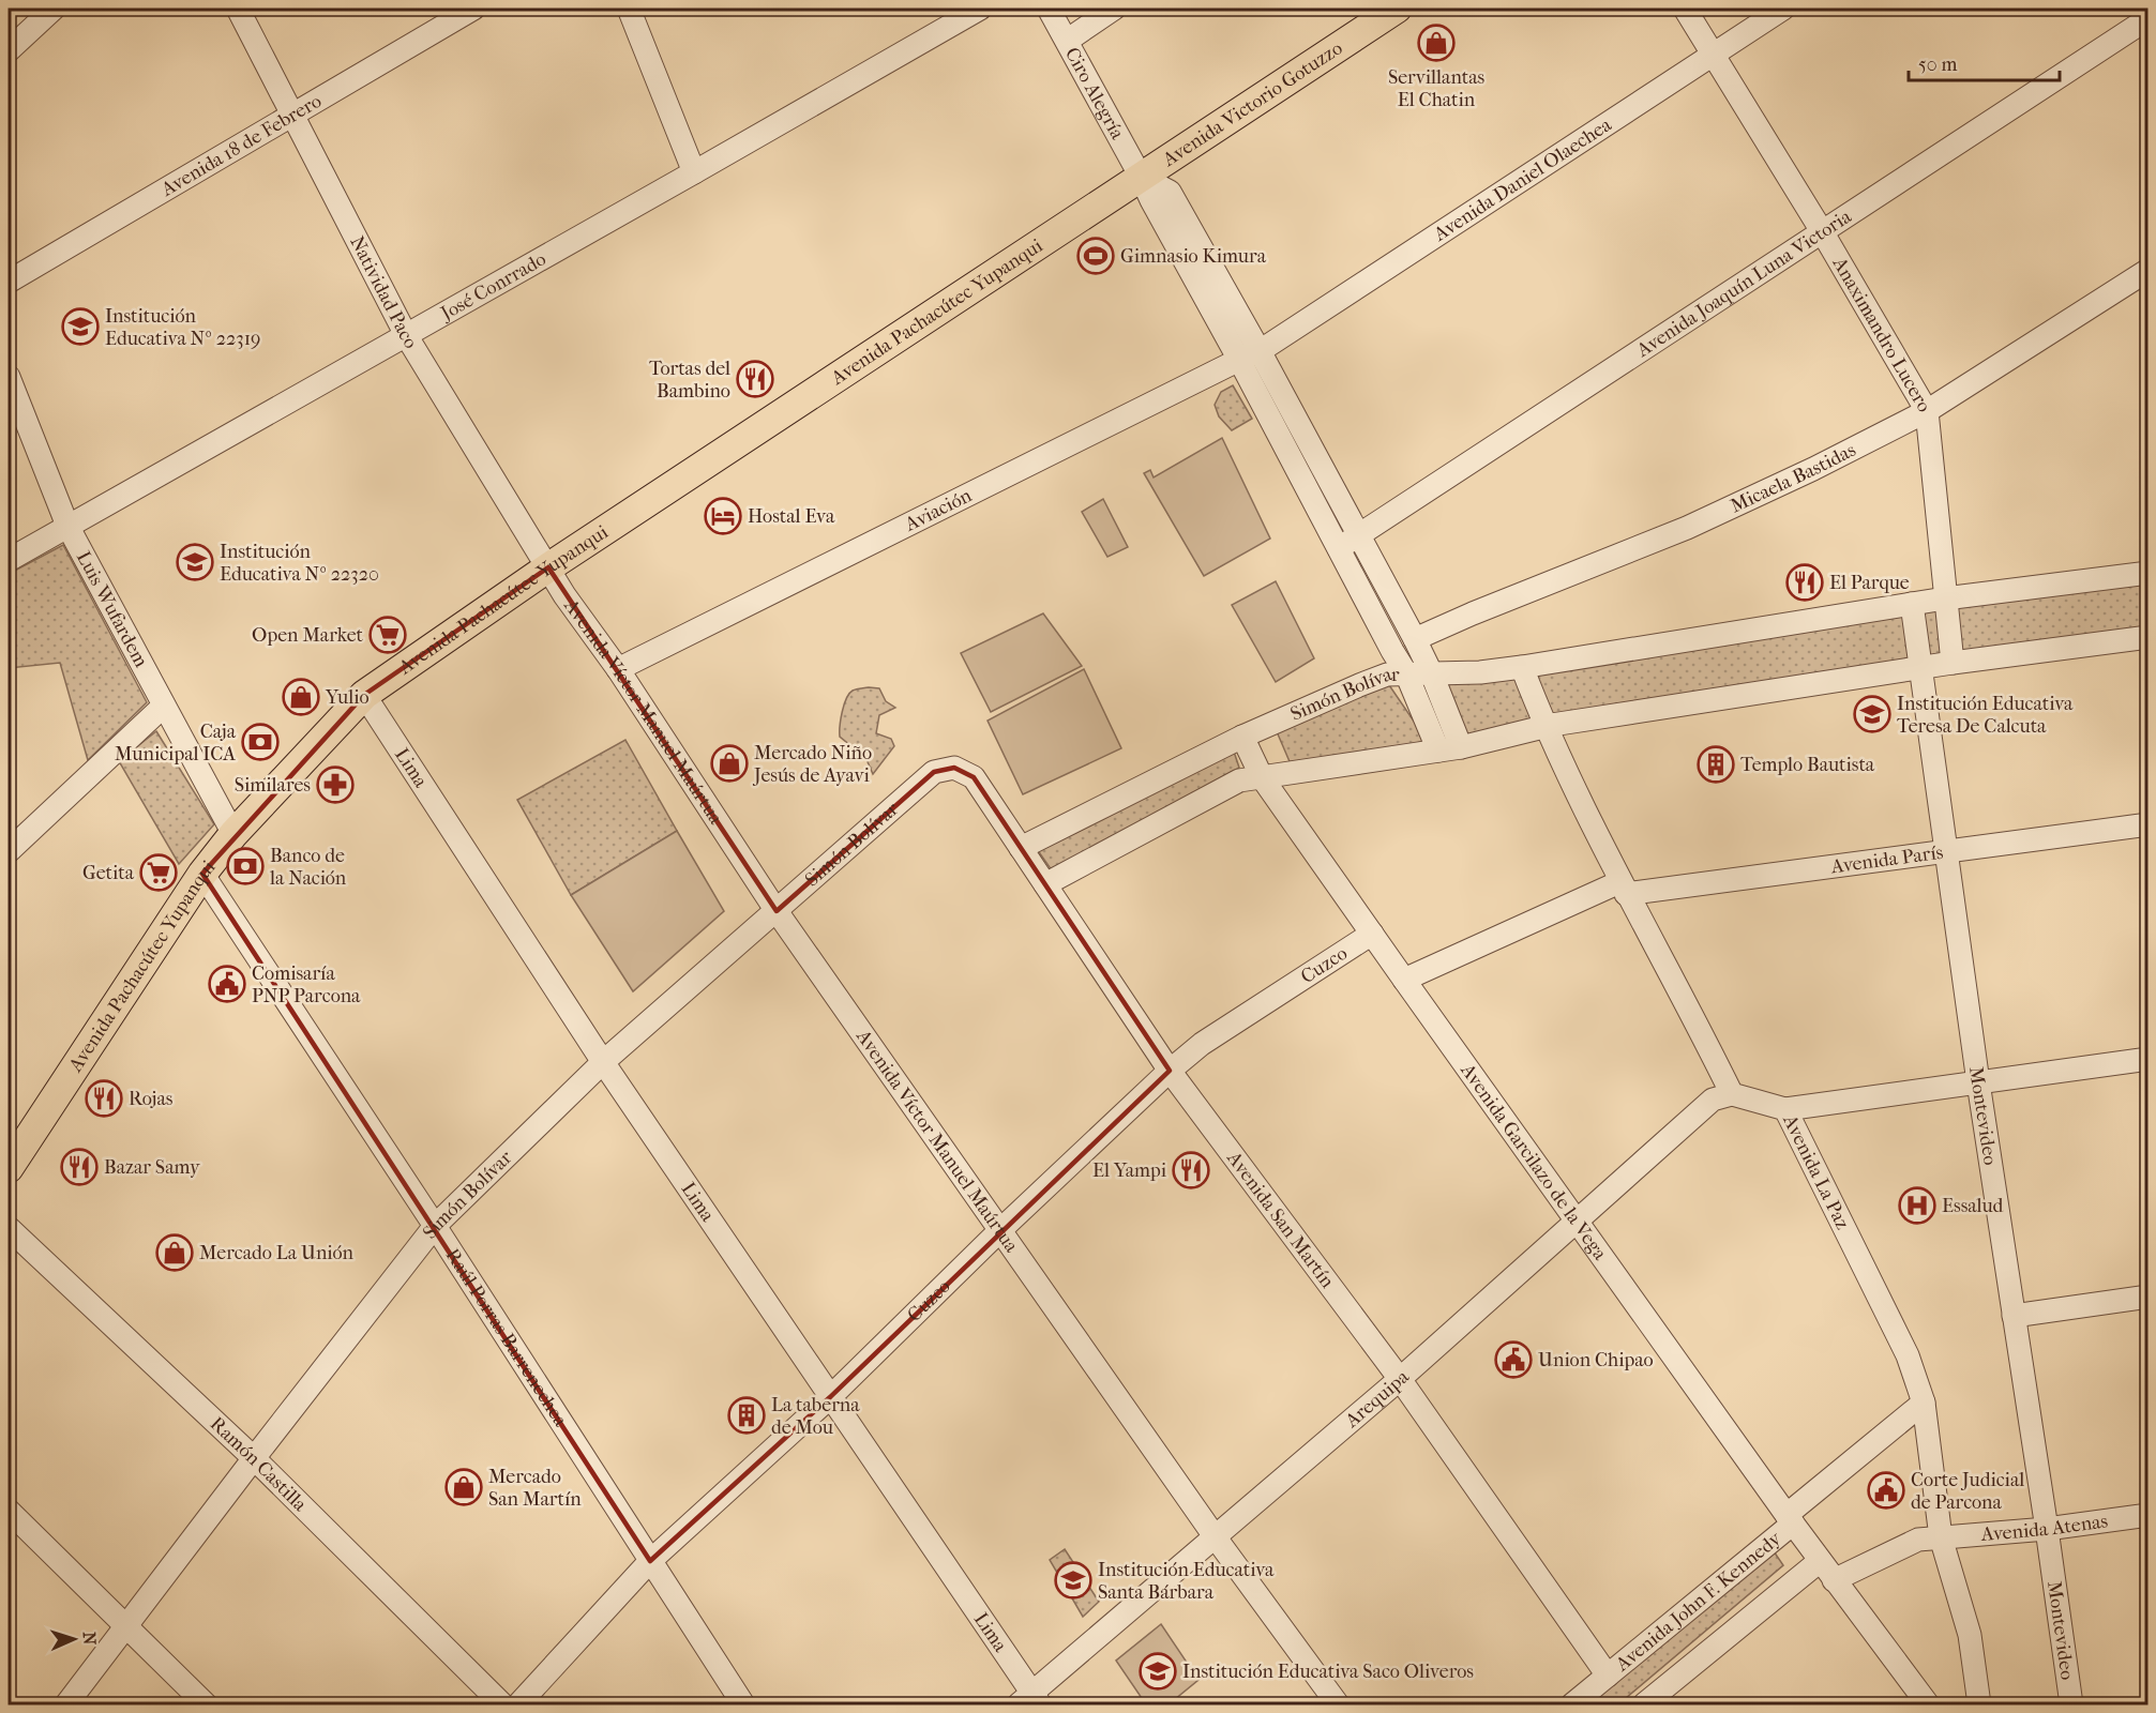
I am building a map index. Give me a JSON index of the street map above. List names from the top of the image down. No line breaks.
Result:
{"streets":{"main road":["Avenida Victorio Gotuzzo","Avenida Pachacútec Yupanqui"],"street":["Ciro Alegría","Avenida 18 de Febrero","Avenida Daniel Olaechea","Avenida Joaquín Luna Victoria","José Conrrado","Natividad Paco","Anaximandro Lucero","Micaela Bastidas","Aviación","Luis Wufardem","Simón Bolívar","Avenida Víctor Manuel Maúrtua","Lima","Avenida París","Cuzco","Montevideo","Avenida Garcilazo de la Vega","Avenida La Paz","Avenida San Martín","Raúl Porras Barrenechea","Arequipa","Ramón Castilla","Avenida Atenas","Avenida John F. Kennedy"]},"crossings":[["Ciro Alegría","Avenida Victorio Gotuzzo"],["Ciro Alegría","Avenida Pachacútec Yupanqui"],["Avenida Victorio Gotuzzo","Avenida Pachacútec Yupanqui"],["Avenida 18 de Febrero","Natividad Paco"],["Avenida Daniel Olaechea","Anaximandro Lucero"],["Avenida Daniel Olaechea","Aviación"],["Avenida Joaquín Luna Victoria","Anaximandro Lucero"],["José Conrrado","Natividad Paco"],["José Conrrado","Luis Wufardem"],["Natividad Paco","Avenida Pachacútec Yupanqui"],["Natividad Paco","Avenida Víctor Manuel Maúrtua"],["Avenida Pachacútec Yupanqui","Luis Wufardem"],["Avenida Pachacútec Yupanqui","Avenida Víctor Manuel Maúrtua"],["Avenida Pachacútec Yupanqui","Lima"],["Avenida Pachacútec Yupanqui","Raúl Porras Barrenechea"],["Anaximandro Lucero","Micaela Bastidas"],["Anaximandro Lucero","Simón Bolívar"],["Aviación","Avenida Víctor Manuel Maúrtua"],["Simón Bolívar","Avenida Víctor Manuel Maúrtua"],["Simón Bolívar","Lima"],["Simón Bolívar","Montevideo"],["Simón Bolívar","Avenida Garcilazo de la Vega"],["Simón Bolívar","Avenida San Martín"],["Simón Bolívar","Raúl Porras Barrenechea"],["Simón Bolívar","Ramón Castilla"],["Avenida Víctor Manuel Maúrtua","Cuzco"],["Avenida Víctor Manuel Maúrtua","Arequipa"],["Lima","Cuzco"],["Lima","Arequipa"],["Avenida París","Montevideo"],["Cuzco","Avenida Garcilazo de la Vega"],["Cuzco","Avenida San Martín"],["Cuzco","Raúl Porras Barrenechea"],["Montevideo","Avenida Atenas"],["Avenida Garcilazo de la Vega","Arequipa"],["Avenida Garcilazo de la Vega","Avenida Atenas"],["Avenida Garcilazo de la Vega","Avenida John F. Kennedy"],["Avenida La Paz","Arequipa"],["Avenida La Paz","Avenida Atenas"],["Avenida La Paz","Avenida John F. Kennedy"],["Avenida San Martín","Arequipa"],["Avenida San Martín","Avenida John F. Kennedy"]],"places":{"shop":["Servillantas El Chatin","Yulio","Mercado Niño Jesús de Ayavi","Mercado La Unión","Mercado San Martín"],"sports":["Gimnasio Kimura"],"school or university":["Institución Educativa Nº 22319","Institución Educativa Nº 22320","Institución Educativa Teresa De Calcuta","Institución Educativa Santa Bárbara","Institución Educativa Saco Oliveros"],"restaurant":["Tortas del Bambino","El Parque","Rojas","Bazar Samy","El Yampi"],"hotel":["Hostal Eva"],"supermarket":["Open Market","Getita"],"bank":["Caja Municipal ICA","Banco de la Nación"],"building":["Templo Bautista","La taberna de Mou"],"pharmacy":["Similares"],"public building":["Comisaría PNP Parcona","Union Chipao","Corte Judicial de Parcona"],"hospital":["Essalud"]},"scale_bar":"50 m","north":"right"}
